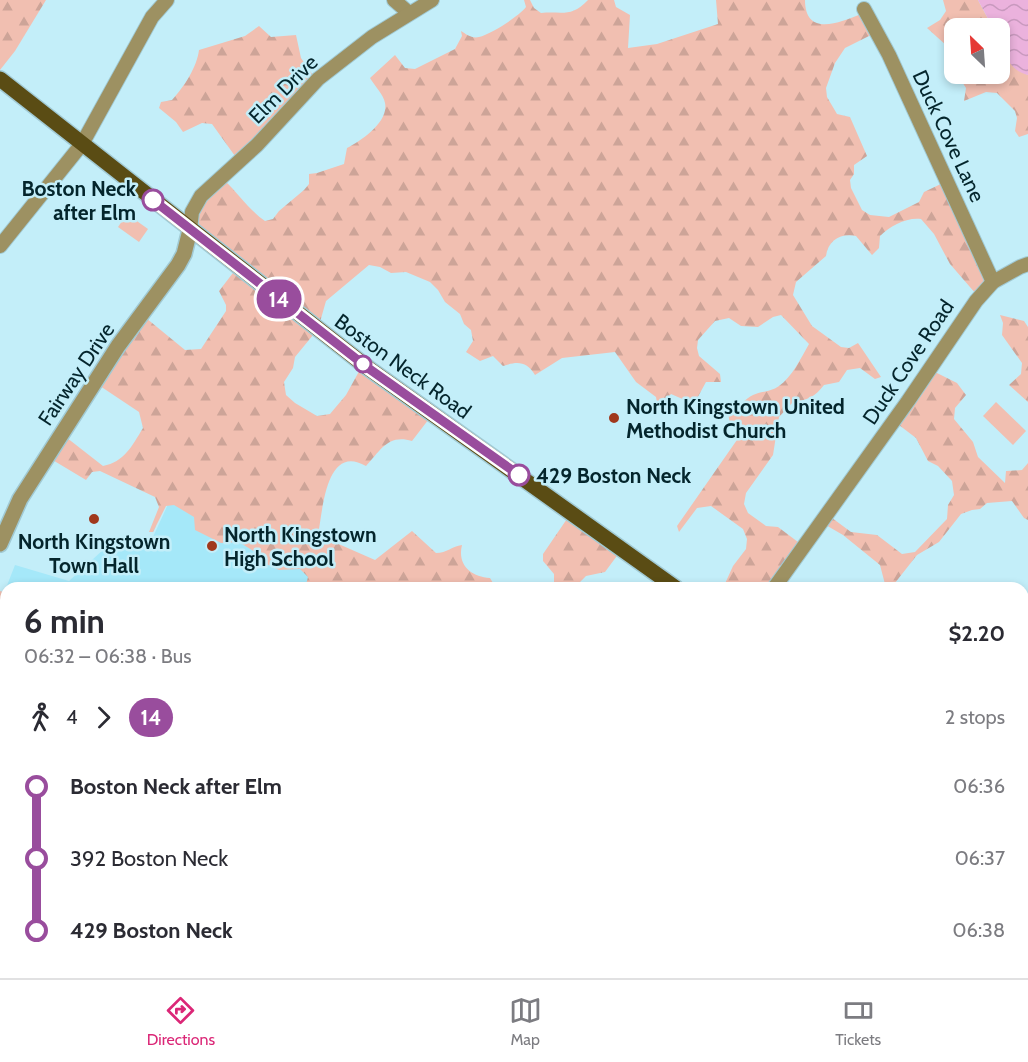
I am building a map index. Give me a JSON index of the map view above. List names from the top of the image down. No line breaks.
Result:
{"streets":{"main road":["Boston Neck Road"],"street":["Elm Drive","Duck Cove Lane","Duck Cove Road","Fairway Drive"]},"crossings":[["Elm Drive","Boston Neck Road"],["Elm Drive","Fairway Drive"],["Duck Cove Lane","Duck Cove Road"],["Boston Neck Road","Fairway Drive"]],"places":["Boston Neck after Elm","North Kingstown United Methodist Church","429 Boston Neck","North Kingstown Town Hall","North Kingstown High School"],"lines":["bus line 14"],"north":"top left","page":{"on_map":"14","heading":["6 min","06:32 – 06:38 · Bus","$2.20"],"legs":["4","14","2 stops"],"list":[{"name":"Boston Neck after Elm","value":"06:36"},{"name":"392 Boston Neck","value":"06:37"},{"name":"429 Boston Neck","value":"06:38"}],"tabs":["Directions","Map","Tickets"]}}
